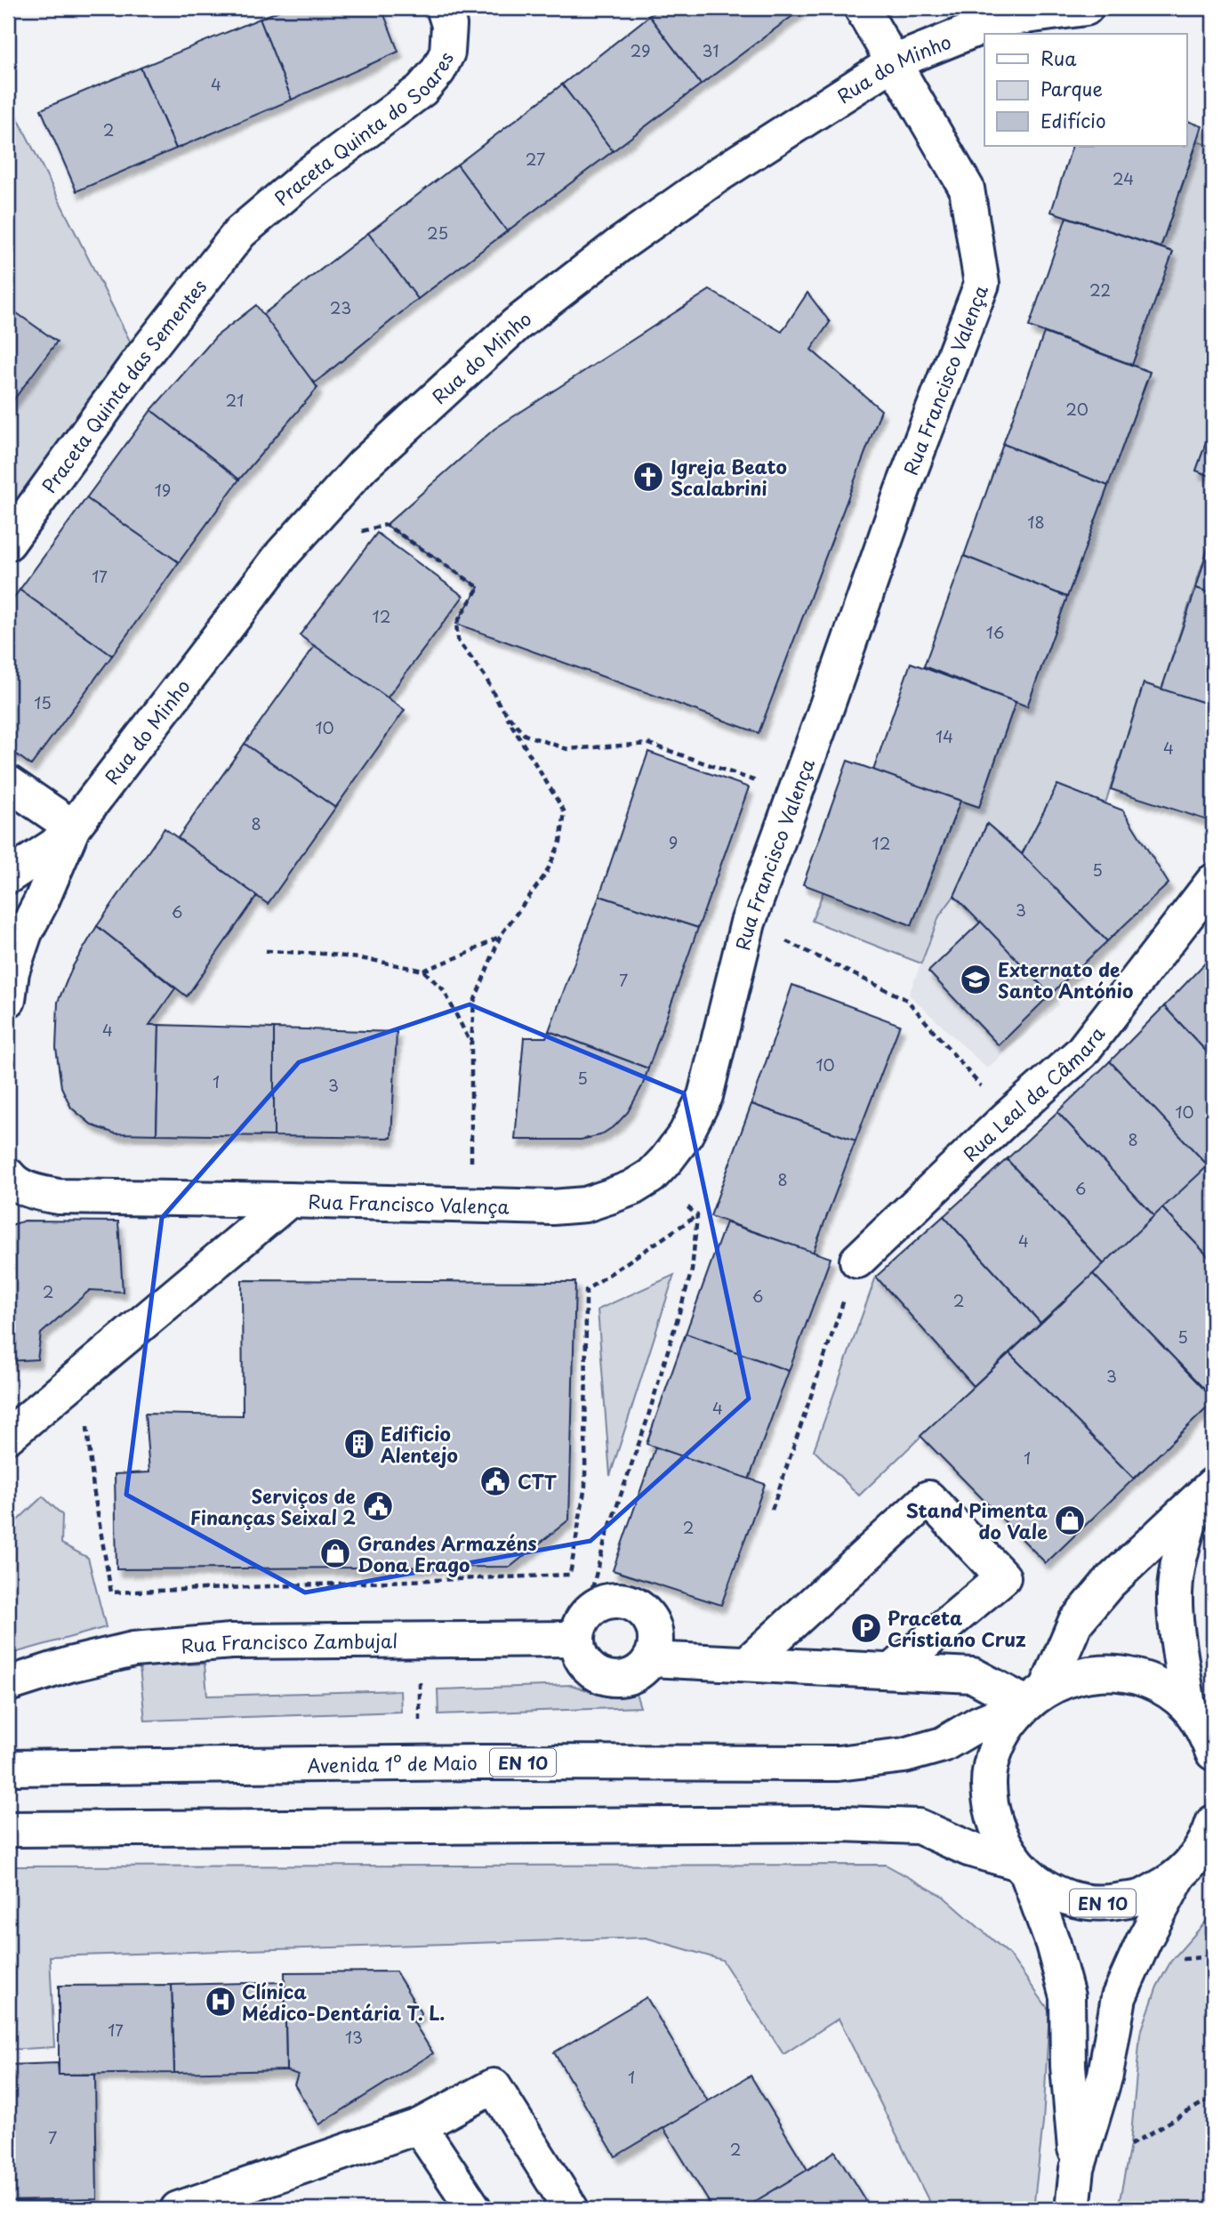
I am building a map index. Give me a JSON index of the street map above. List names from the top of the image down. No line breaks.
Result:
{"streets":{"street":["Rua do Minho","Praceta Quinta do Soares","Rua Francisco Valença","Praceta Quinta das Sementes","Rua Leal da Câmara","Rua Francisco Zambujal","EN 10","Avenida 1º de Maio"]},"crossings":[["Rua do Minho","Rua Francisco Valença"],["Praceta Quinta do Soares","Praceta Quinta das Sementes"],["EN 10","Avenida 1º de Maio"]],"places":{"church":["Igreja Beato Scalabrini"],"school or university":["Externato de Santo António"],"building":["Edificio Alentejo"],"public building":["CTT","Serviços de Finanças Seixal 2"],"shop":["Stand Pimenta do Vale","Grandes Armazéns Dona Erago"],"parking":["Praceta Cristiano Cruz"],"hospital":["Clínica Médico-Dentária T. L."]},"house_numbers":["29","31","4","2","27","24","25","22","23","21","20","19","18","17","12","16","15","10","14","4","8","9","12","5","3","6","7","4","10","5","1","3","10","8","8","6","4","2","6","2","5","3","4","1","2","17","13","1","7","2"],"legend":["Rua","Parque","Edifício"]}
